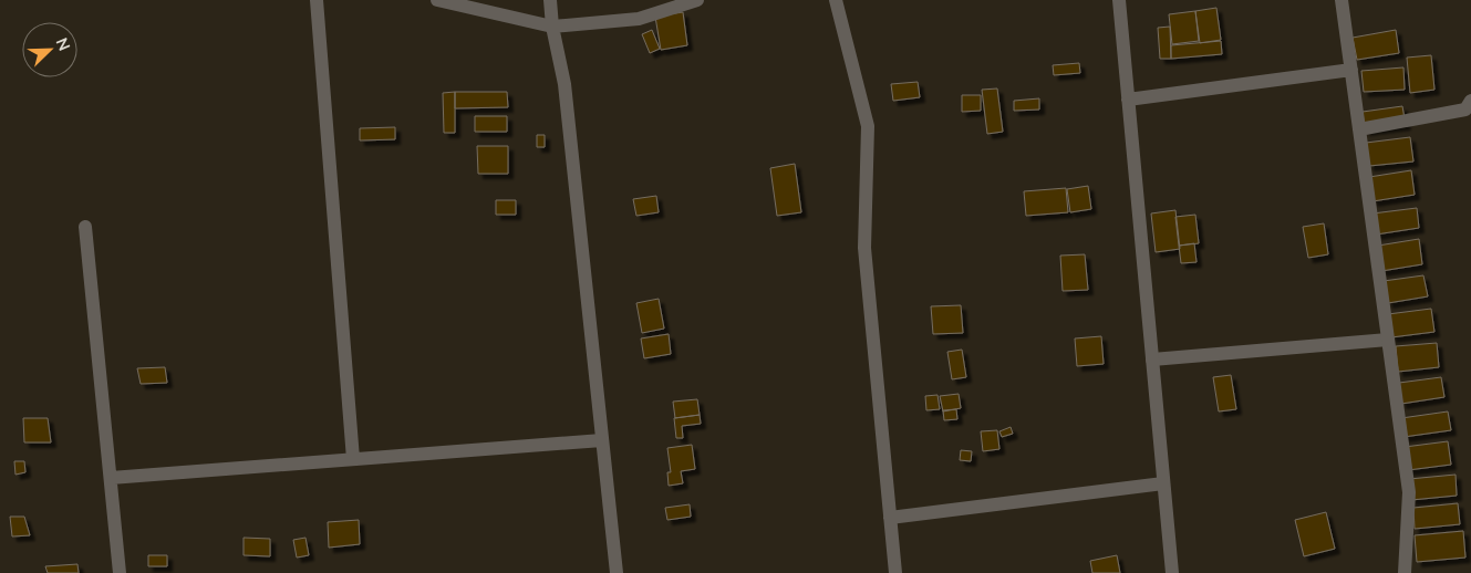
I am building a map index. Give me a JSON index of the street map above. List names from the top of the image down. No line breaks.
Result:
{"north":"top right"}
